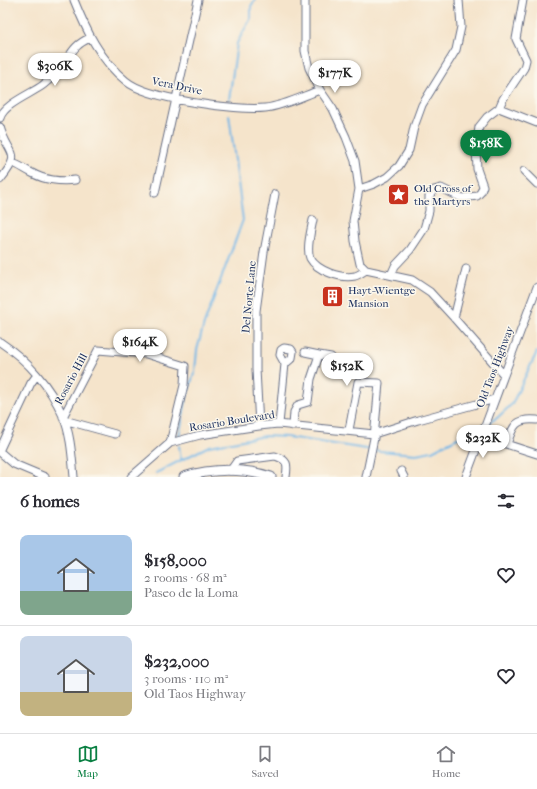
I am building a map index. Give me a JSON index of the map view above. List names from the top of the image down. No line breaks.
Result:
{"streets":{"street":["Vera Drive","Del Norte Lane","Old Taos Highway","Rosario Hill","Rosario Boulevard"]},"crossings":[["Del Norte Lane","Rosario Boulevard"],["Old Taos Highway","Rosario Boulevard"],["Rosario Hill","Rosario Boulevard"]],"places":{"place":["Old Cross of the Martyrs"],"building":["Hayt-Wientge Mansion"]},"page":{"price":["$306K","$177K","$158K","$164K","$152K","$232K"],"heading":"6 homes","list":[{"name":"$158,000","note":"2 rooms · 68 m² · Paseo de la Loma"},{"name":"$232,000","note":"3 rooms · 110 m² · Old Taos Highway"}],"tabs":["Map","Saved","Home"]}}
